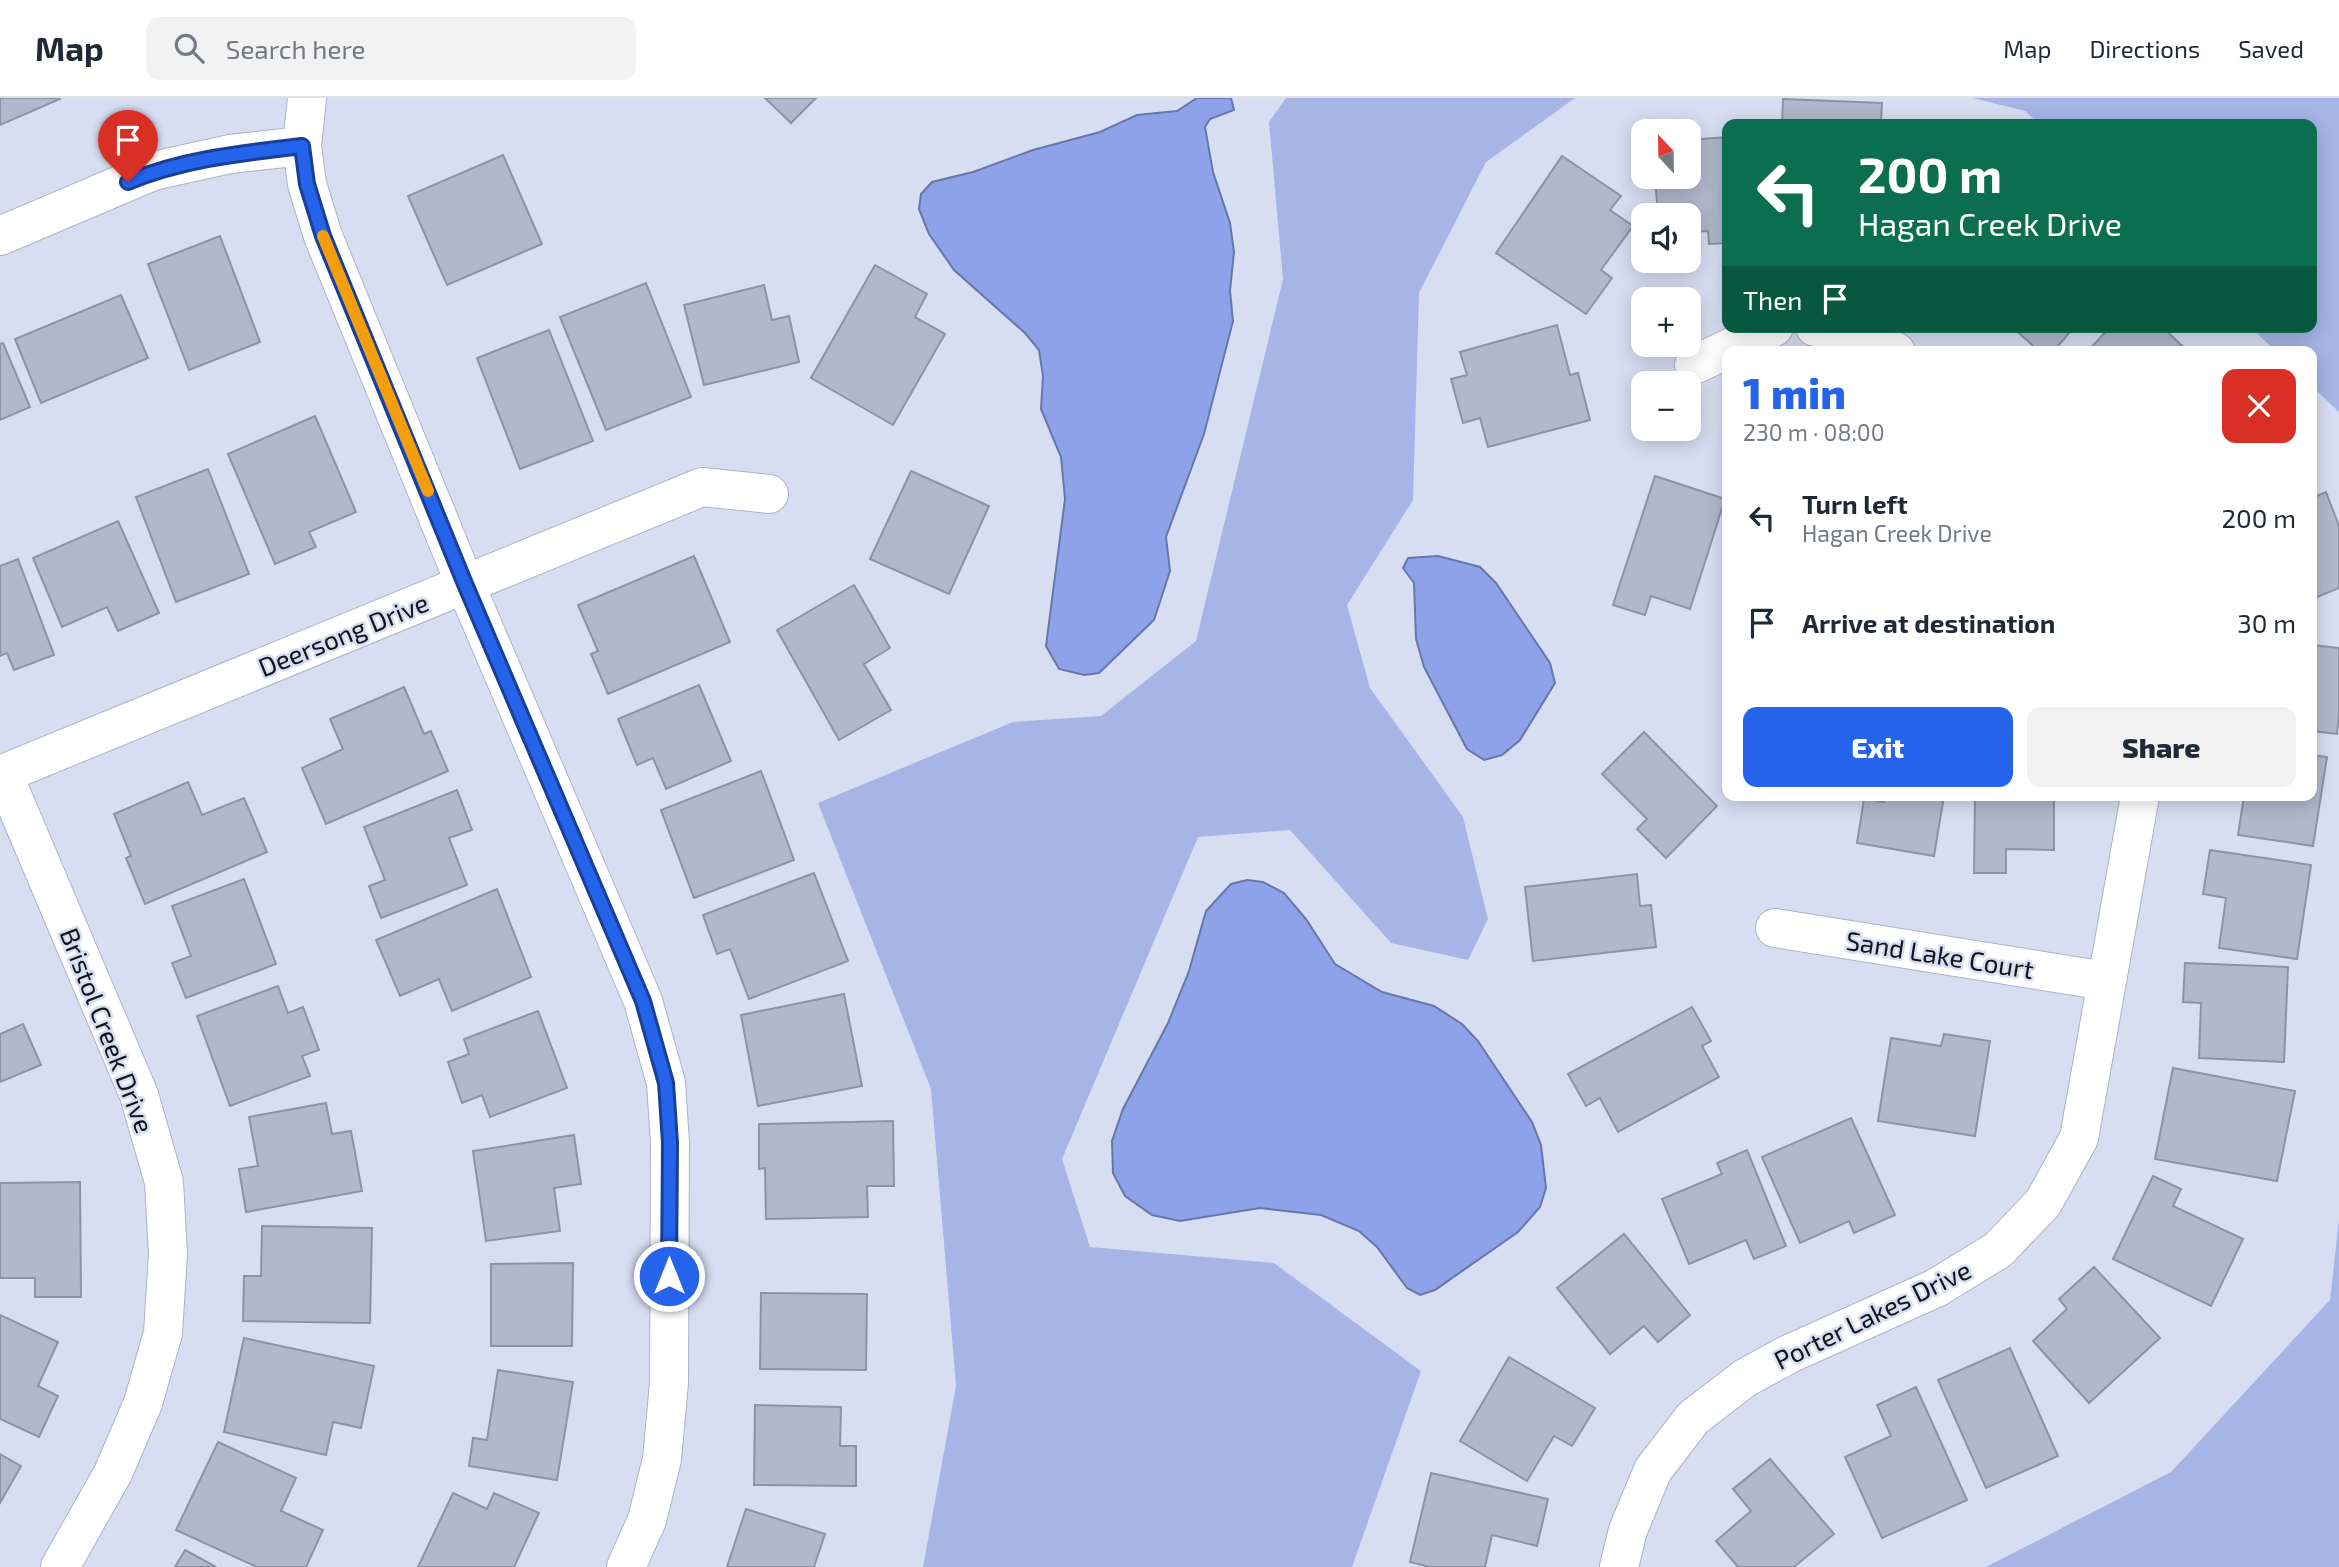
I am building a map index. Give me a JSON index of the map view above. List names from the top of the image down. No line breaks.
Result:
{"streets":{"street":["Deersong Drive","Sand Lake Court","Bristol Creek Drive","Porter Lakes Drive"]},"crossings":[["Deersong Drive","Bristol Creek Drive"],["Sand Lake Court","Porter Lakes Drive"]],"north":"top","page":{"header":"Map","search":"Search here","nav":["Map","Directions","Saved"],"map_buttons":["+","−"],"turn":["200 m","Hagan Creek Drive"],"then":"Then","heading":["1 min","230 m · 08:00"],"list":[{"name":"Turn left","note":"Hagan Creek Drive","value":"200 m"},{"name":"Arrive at destination","value":"30 m"}],"buttons":["Exit","Share"]}}
